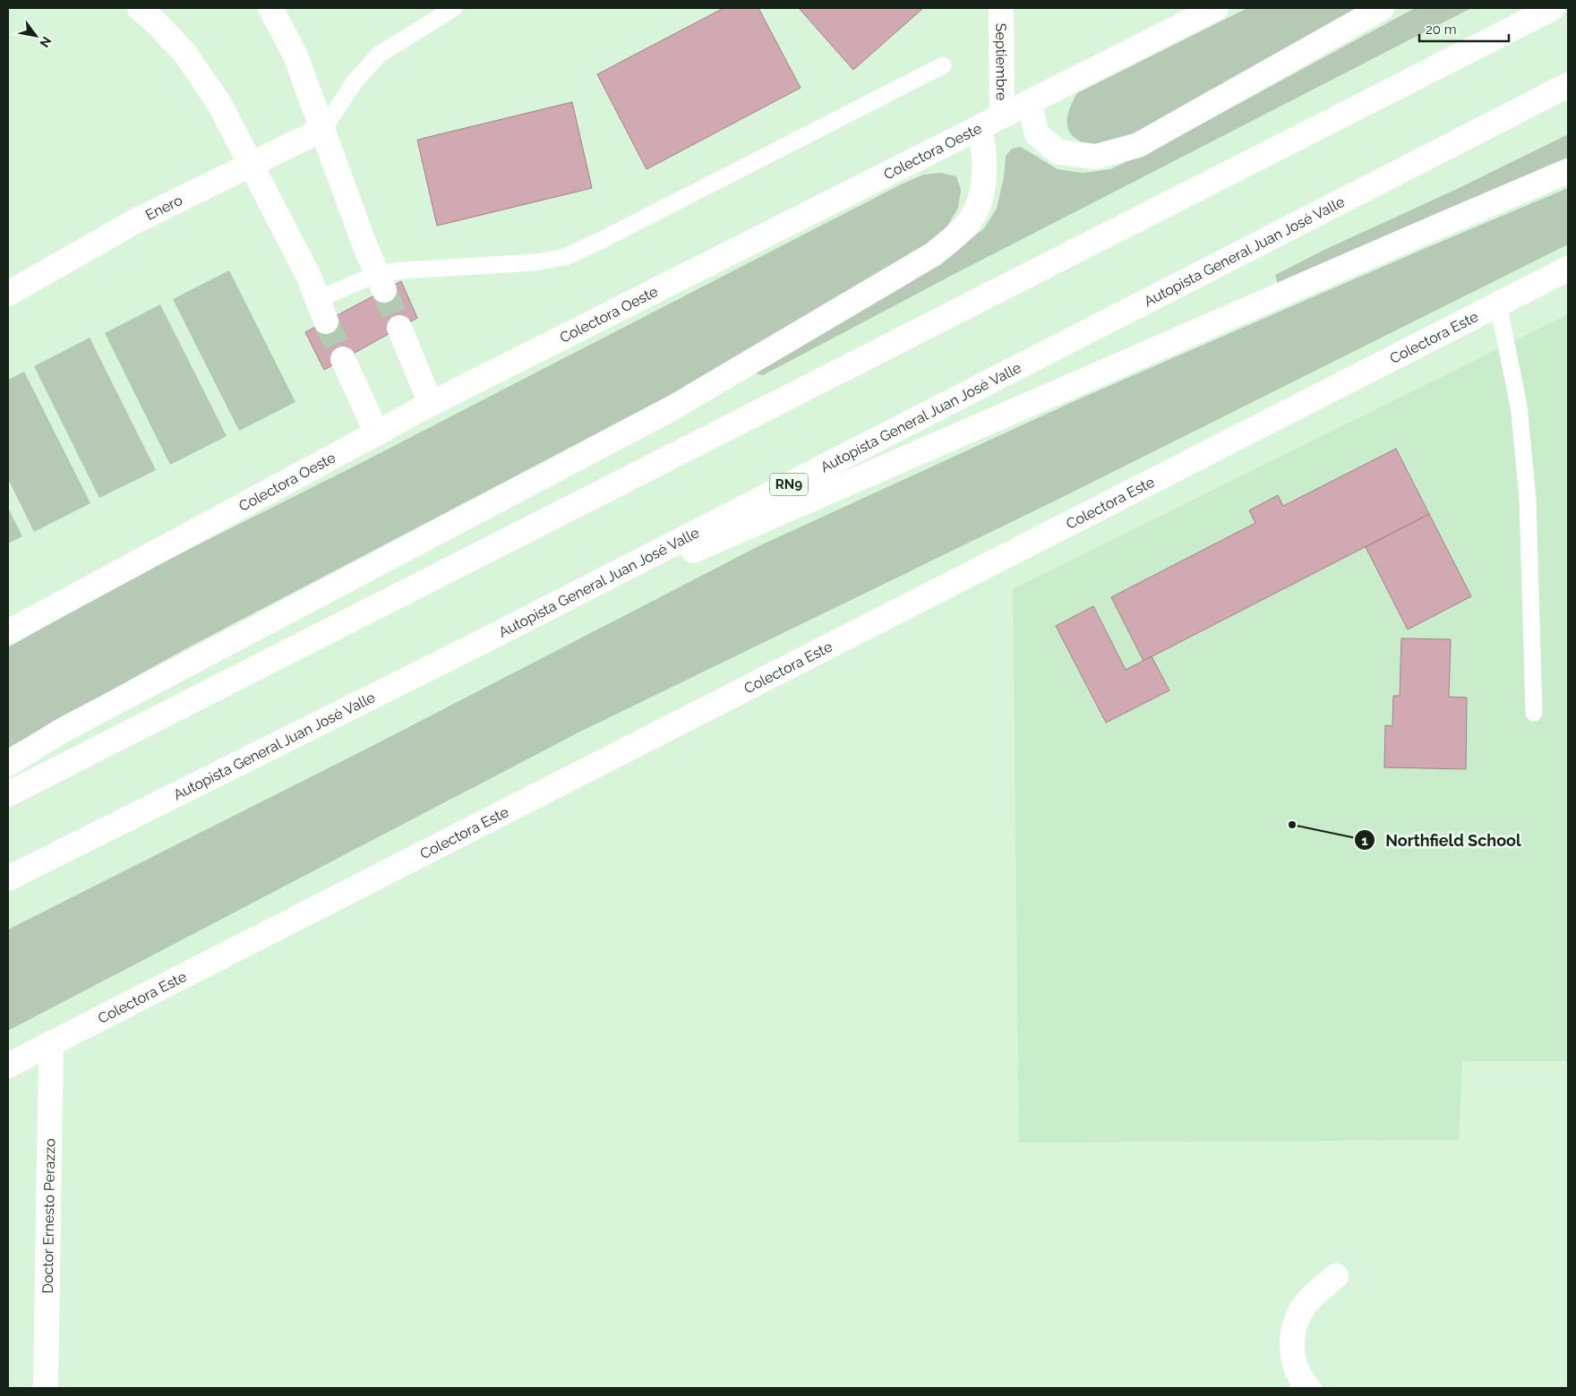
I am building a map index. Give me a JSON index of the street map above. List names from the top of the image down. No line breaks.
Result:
{"streets":{"main road":["Septiembre","Colectora Oeste","Enero","Autopista General Juan José Valle","Colectora Este","RN9","Doctor Ernesto Perazzo"]},"crossings":[["Septiembre","Colectora Oeste"],["Colectora Este","Doctor Ernesto Perazzo"]],"places":["Northfield School"],"scale_bar":"20 m","north":"bottom right"}
